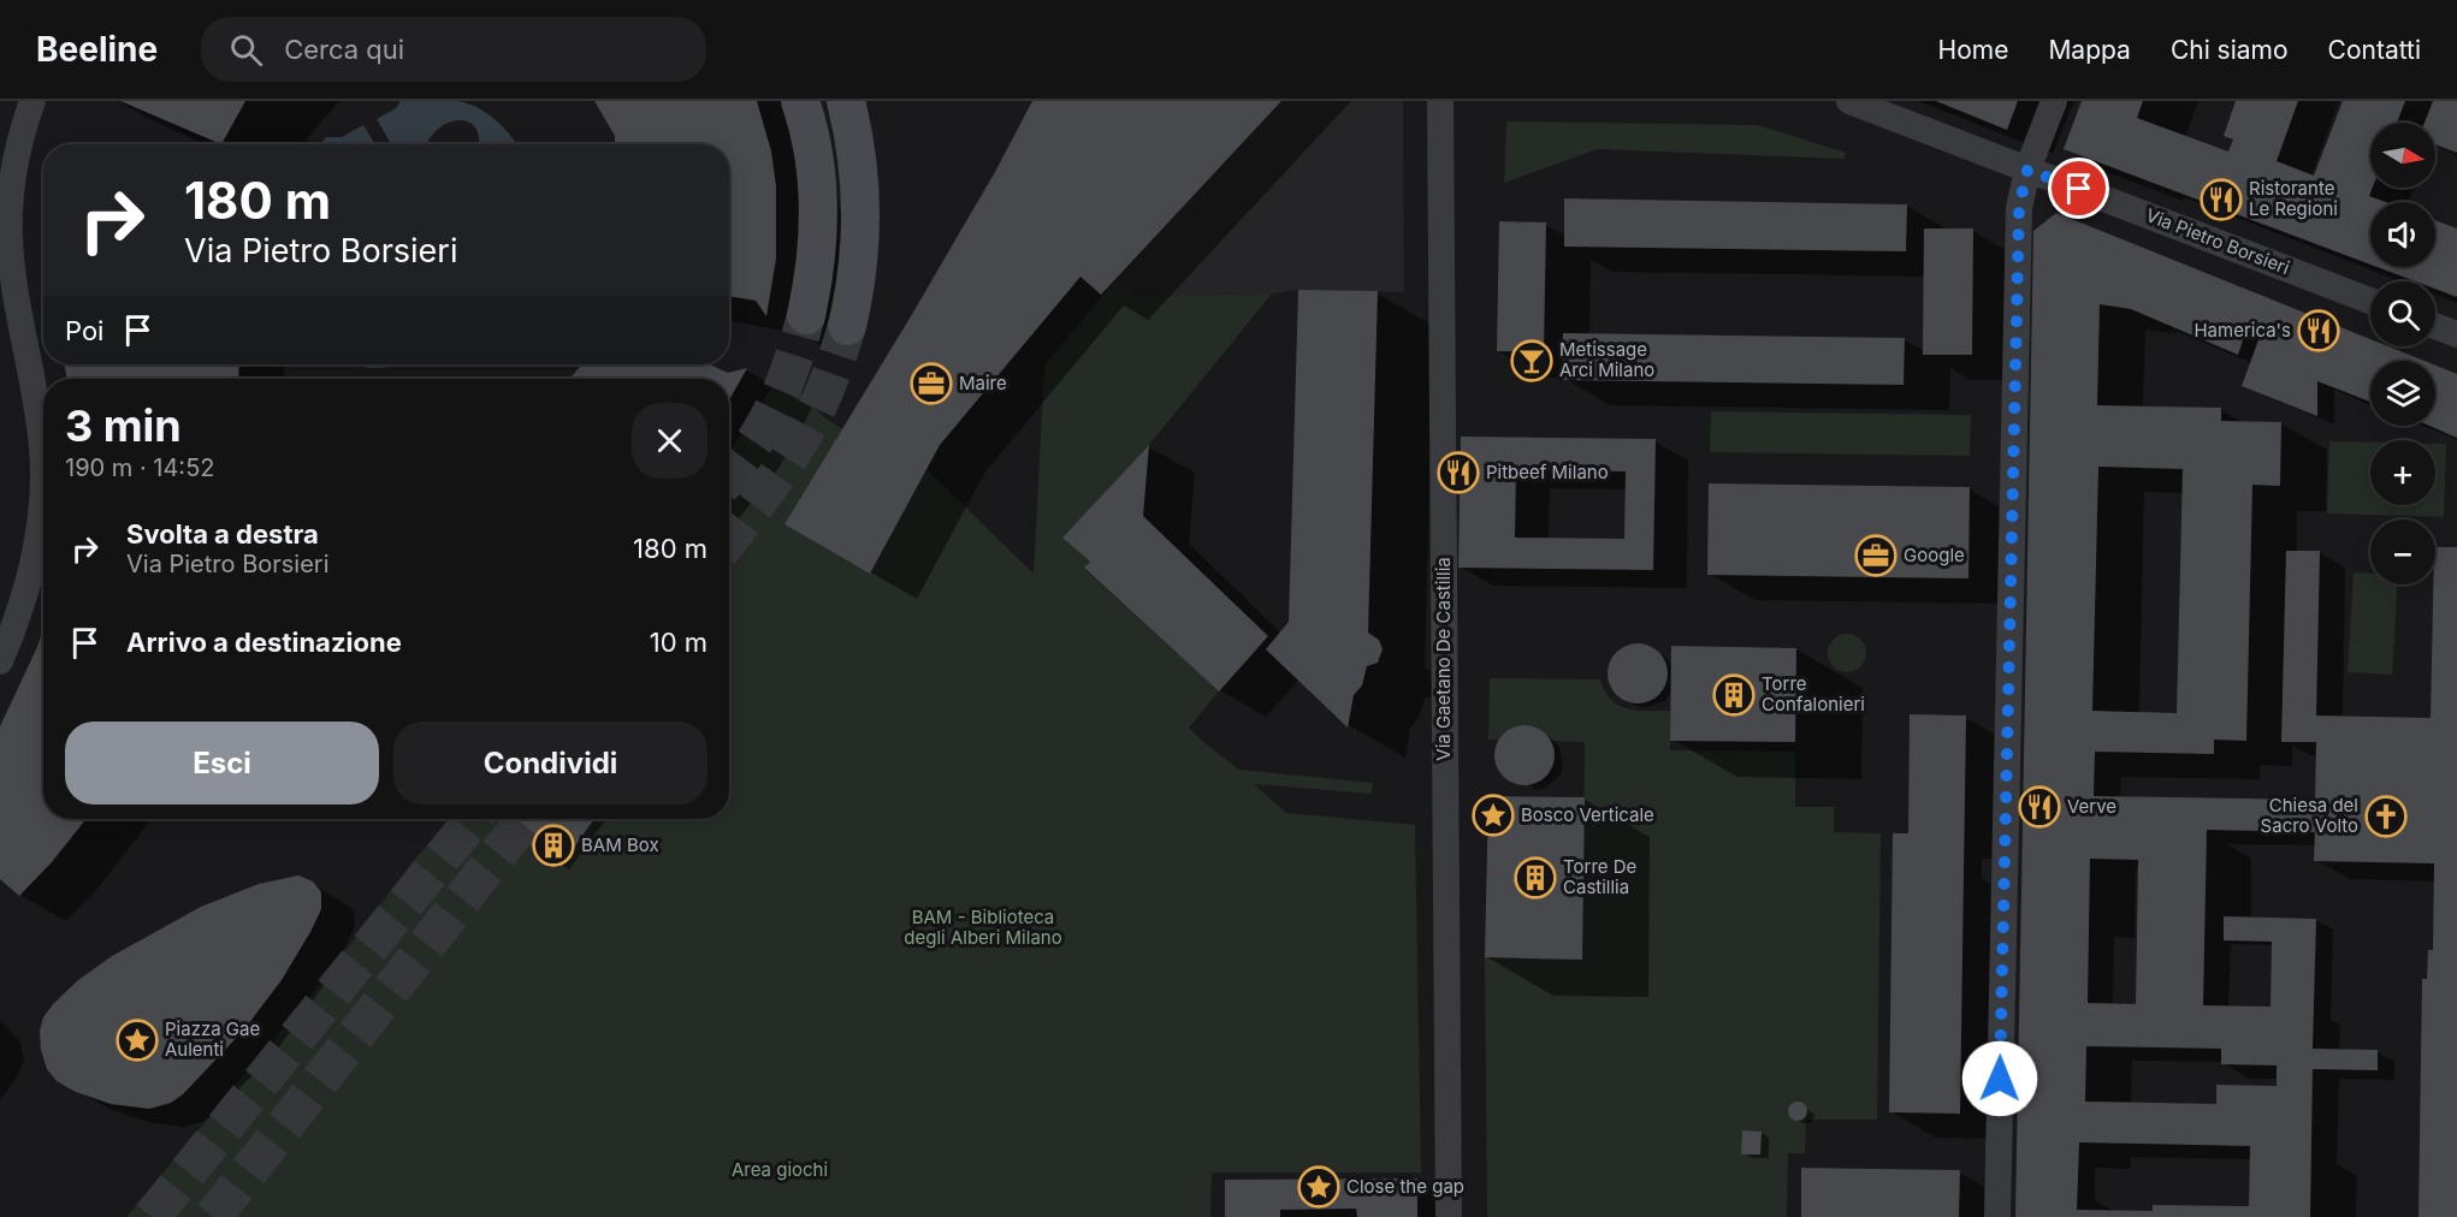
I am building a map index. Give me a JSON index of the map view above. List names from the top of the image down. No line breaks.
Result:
{"streets":{"street":["Via Pietro Borsieri","Via Gaetano De Castillia"]},"parks":["BAM - Biblioteca degli Alberi Milano","Area giochi"],"places":{"restaurant":["Ristorante Le Regioni","Hamerica's","Pitbeef Milano","Verve"],"bar":["Metissage Arci Milano"],"office":["Maire","Google"],"building":["Torre Confalonieri","BAM Box","Torre De Castillia"],"place":["Bosco Verticale","Piazza Gae Aulenti","Close the gap"],"church":["Chiesa del Sacro Volto"]},"north":"right","page":{"header":"Beeline","search":"Cerca qui","nav":["Home","Mappa","Chi siamo","Contatti"],"map_buttons":["+","−"],"turn":["180 m","Via Pietro Borsieri"],"then":"Poi","heading":["3 min","190 m · 14:52"],"list":[{"name":"Svolta a destra","note":"Via Pietro Borsieri","value":"180 m"},{"name":"Arrivo a destinazione","value":"10 m"}],"buttons":["Esci","Condividi"]}}
